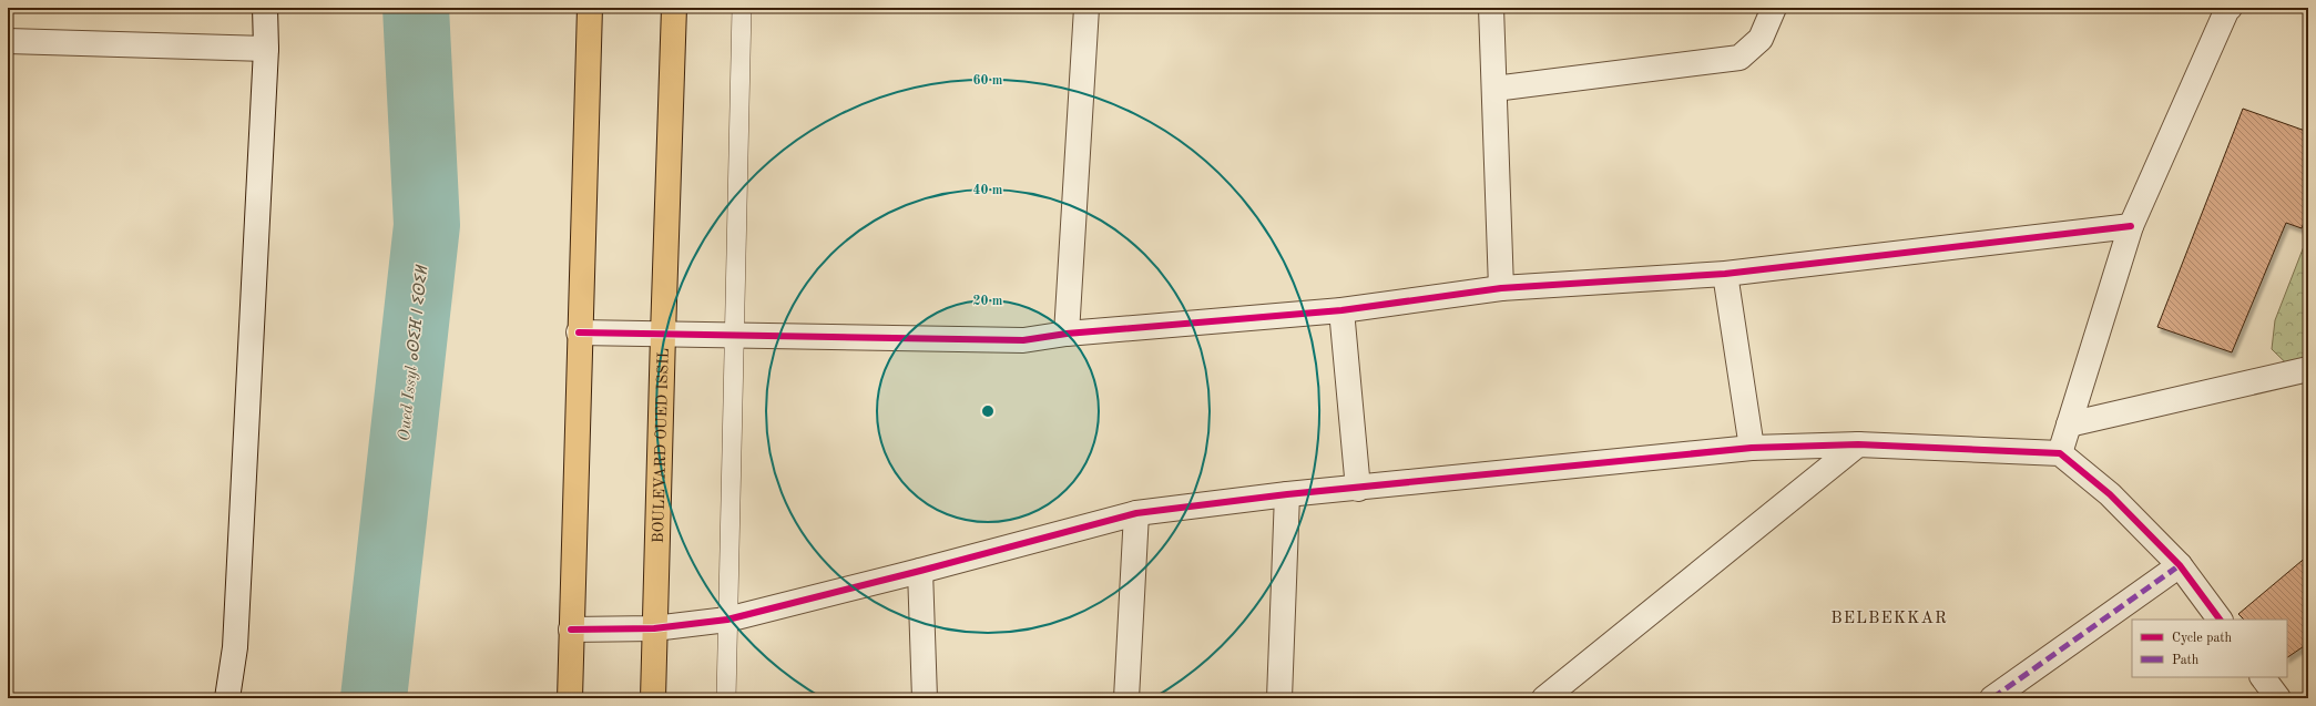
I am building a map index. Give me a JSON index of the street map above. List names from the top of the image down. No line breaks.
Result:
{"streets":{"main road":["BOULEVARD OUED ISSIL"]},"districts":["BELBEKKAR"],"water":["Oued Issyl ⴰⵙⵉⴼ ⵏ ⵉⵙⵉⵍ"],"legend":["Cycle path","Path"],"rings":["60 m","40 m","20 m"]}
